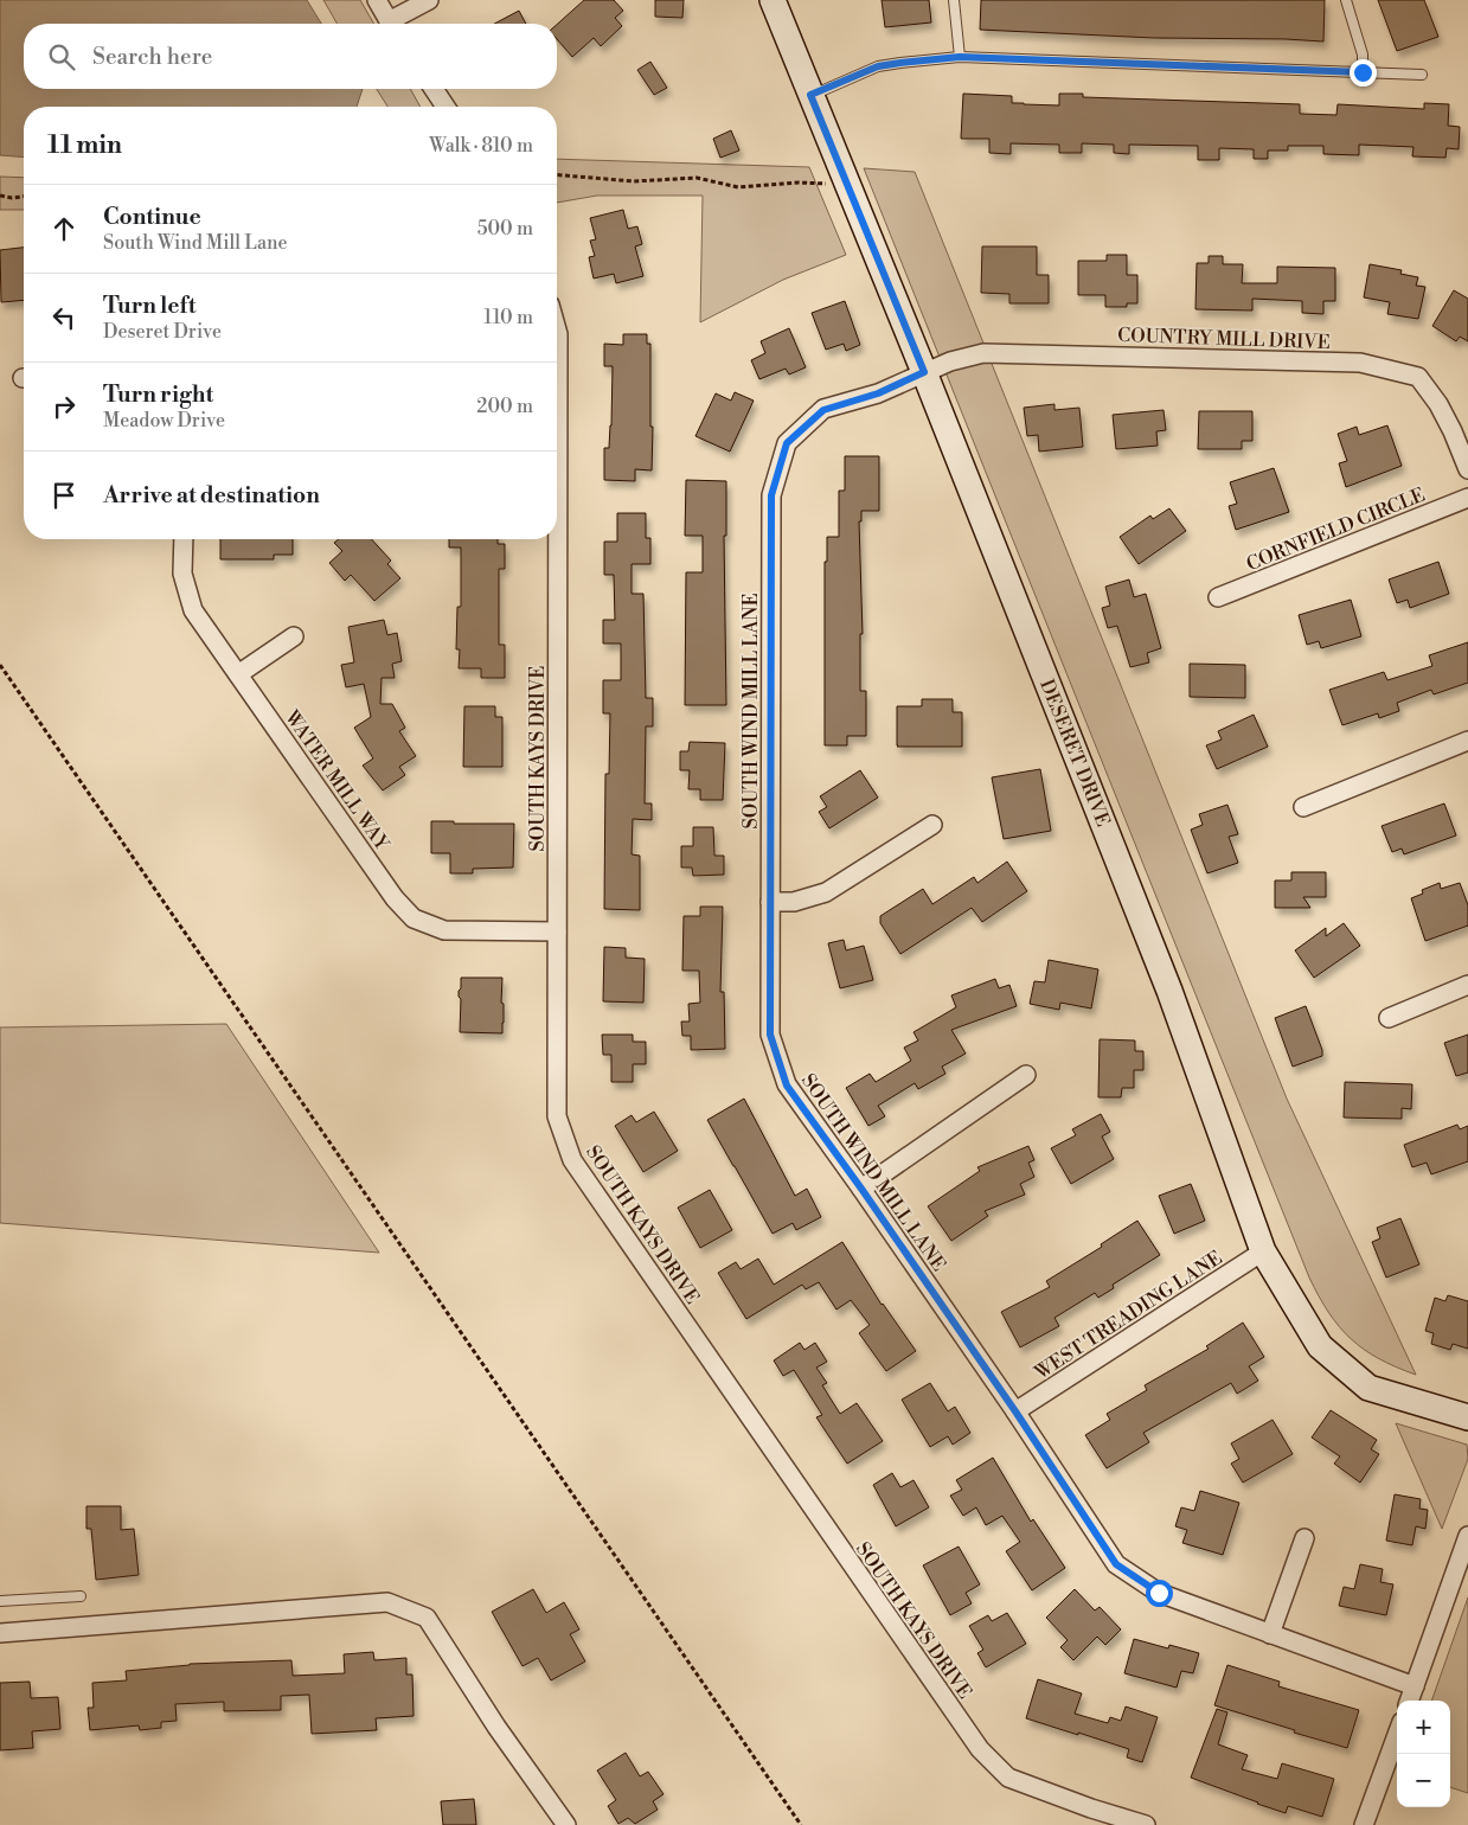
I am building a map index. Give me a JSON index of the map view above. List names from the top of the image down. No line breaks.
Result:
{"streets":{"street":["COUNTRY MILL DRIVE","CORNFIELD CIRCLE","SOUTH WIND MILL LANE","DESERET DRIVE","SOUTH KAYS DRIVE","WATER MILL WAY","WEST TREADING LANE"]},"crossings":[["COUNTRY MILL DRIVE","SOUTH WIND MILL LANE"],["COUNTRY MILL DRIVE","DESERET DRIVE"],["SOUTH WIND MILL LANE","DESERET DRIVE"],["SOUTH WIND MILL LANE","WEST TREADING LANE"],["DESERET DRIVE","WEST TREADING LANE"],["SOUTH KAYS DRIVE","WATER MILL WAY"]],"page":{"search":"Search here","heading":["11 min","Walk · 810 m"],"list":[["Continue","South Wind Mill Lane","500 m"],["Turn left","Deseret Drive","110 m"],["Turn right","Meadow Drive","200 m"],"Arrive at destination"],"map_buttons":["+","−"]}}
